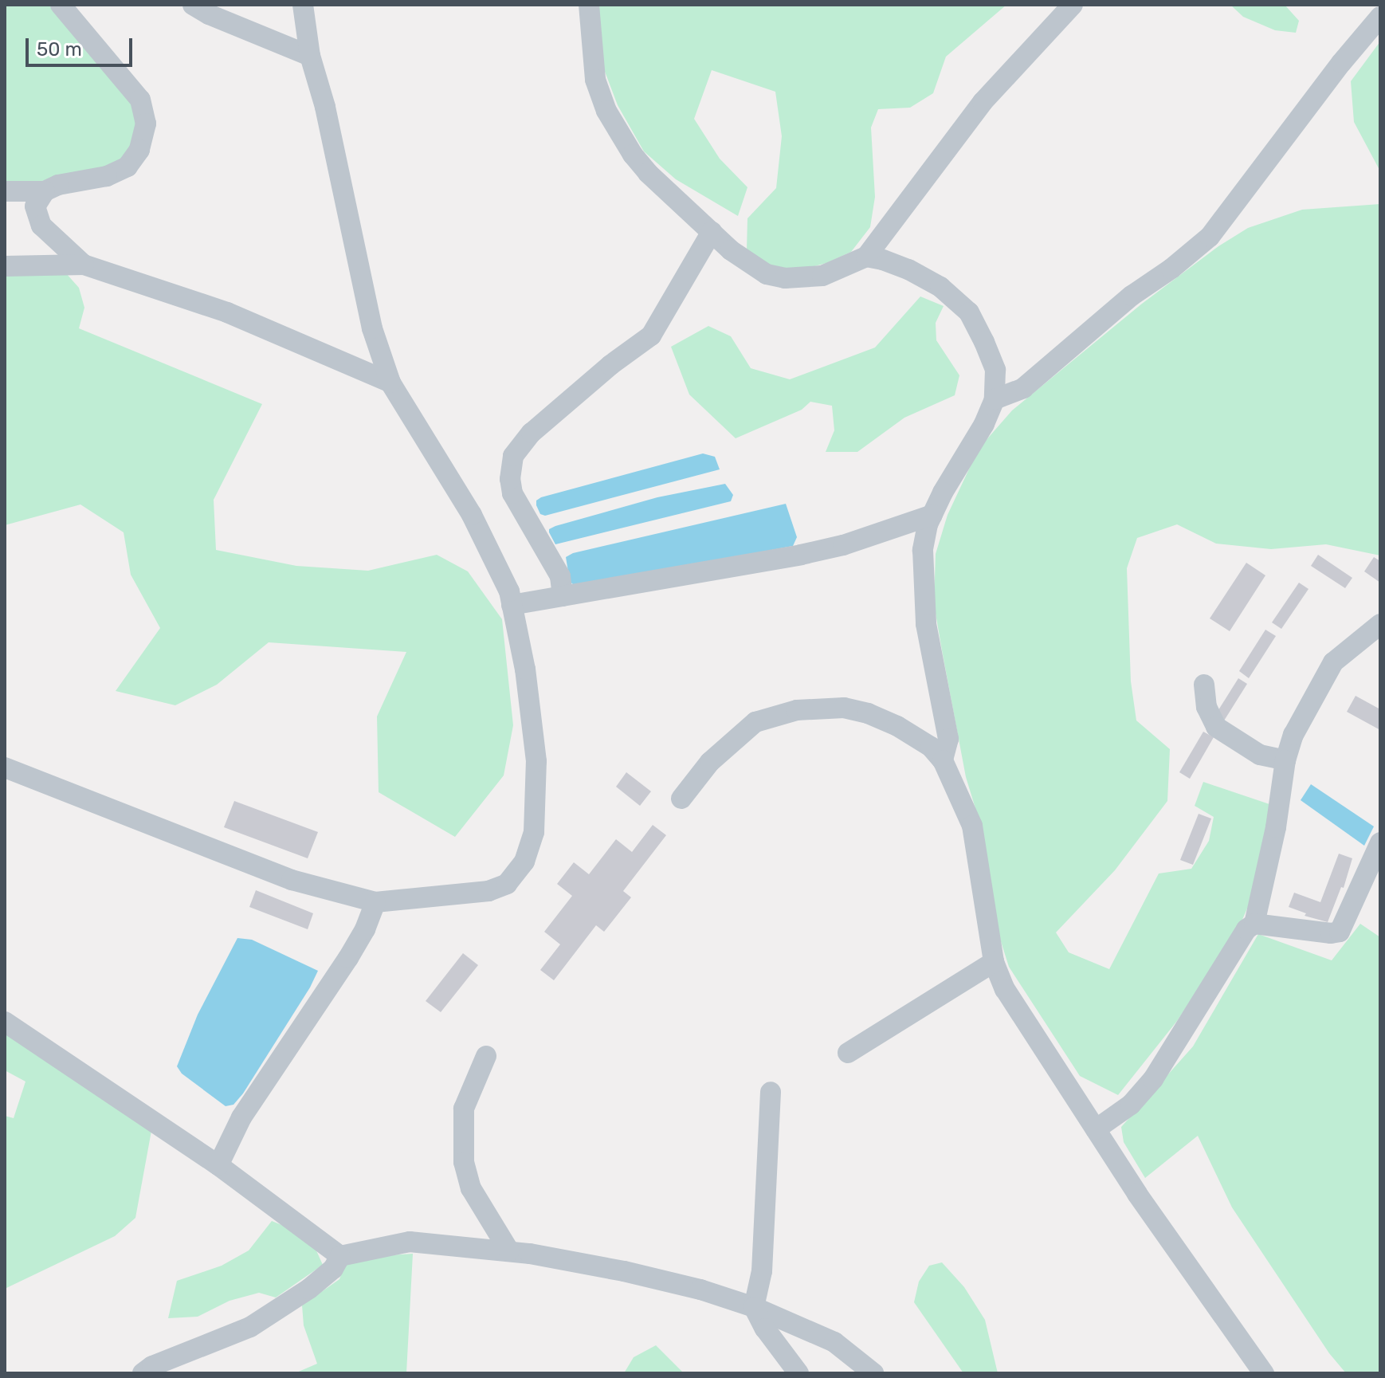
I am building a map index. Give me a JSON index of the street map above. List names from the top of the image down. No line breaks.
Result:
{"scale_bar":"50 m"}
